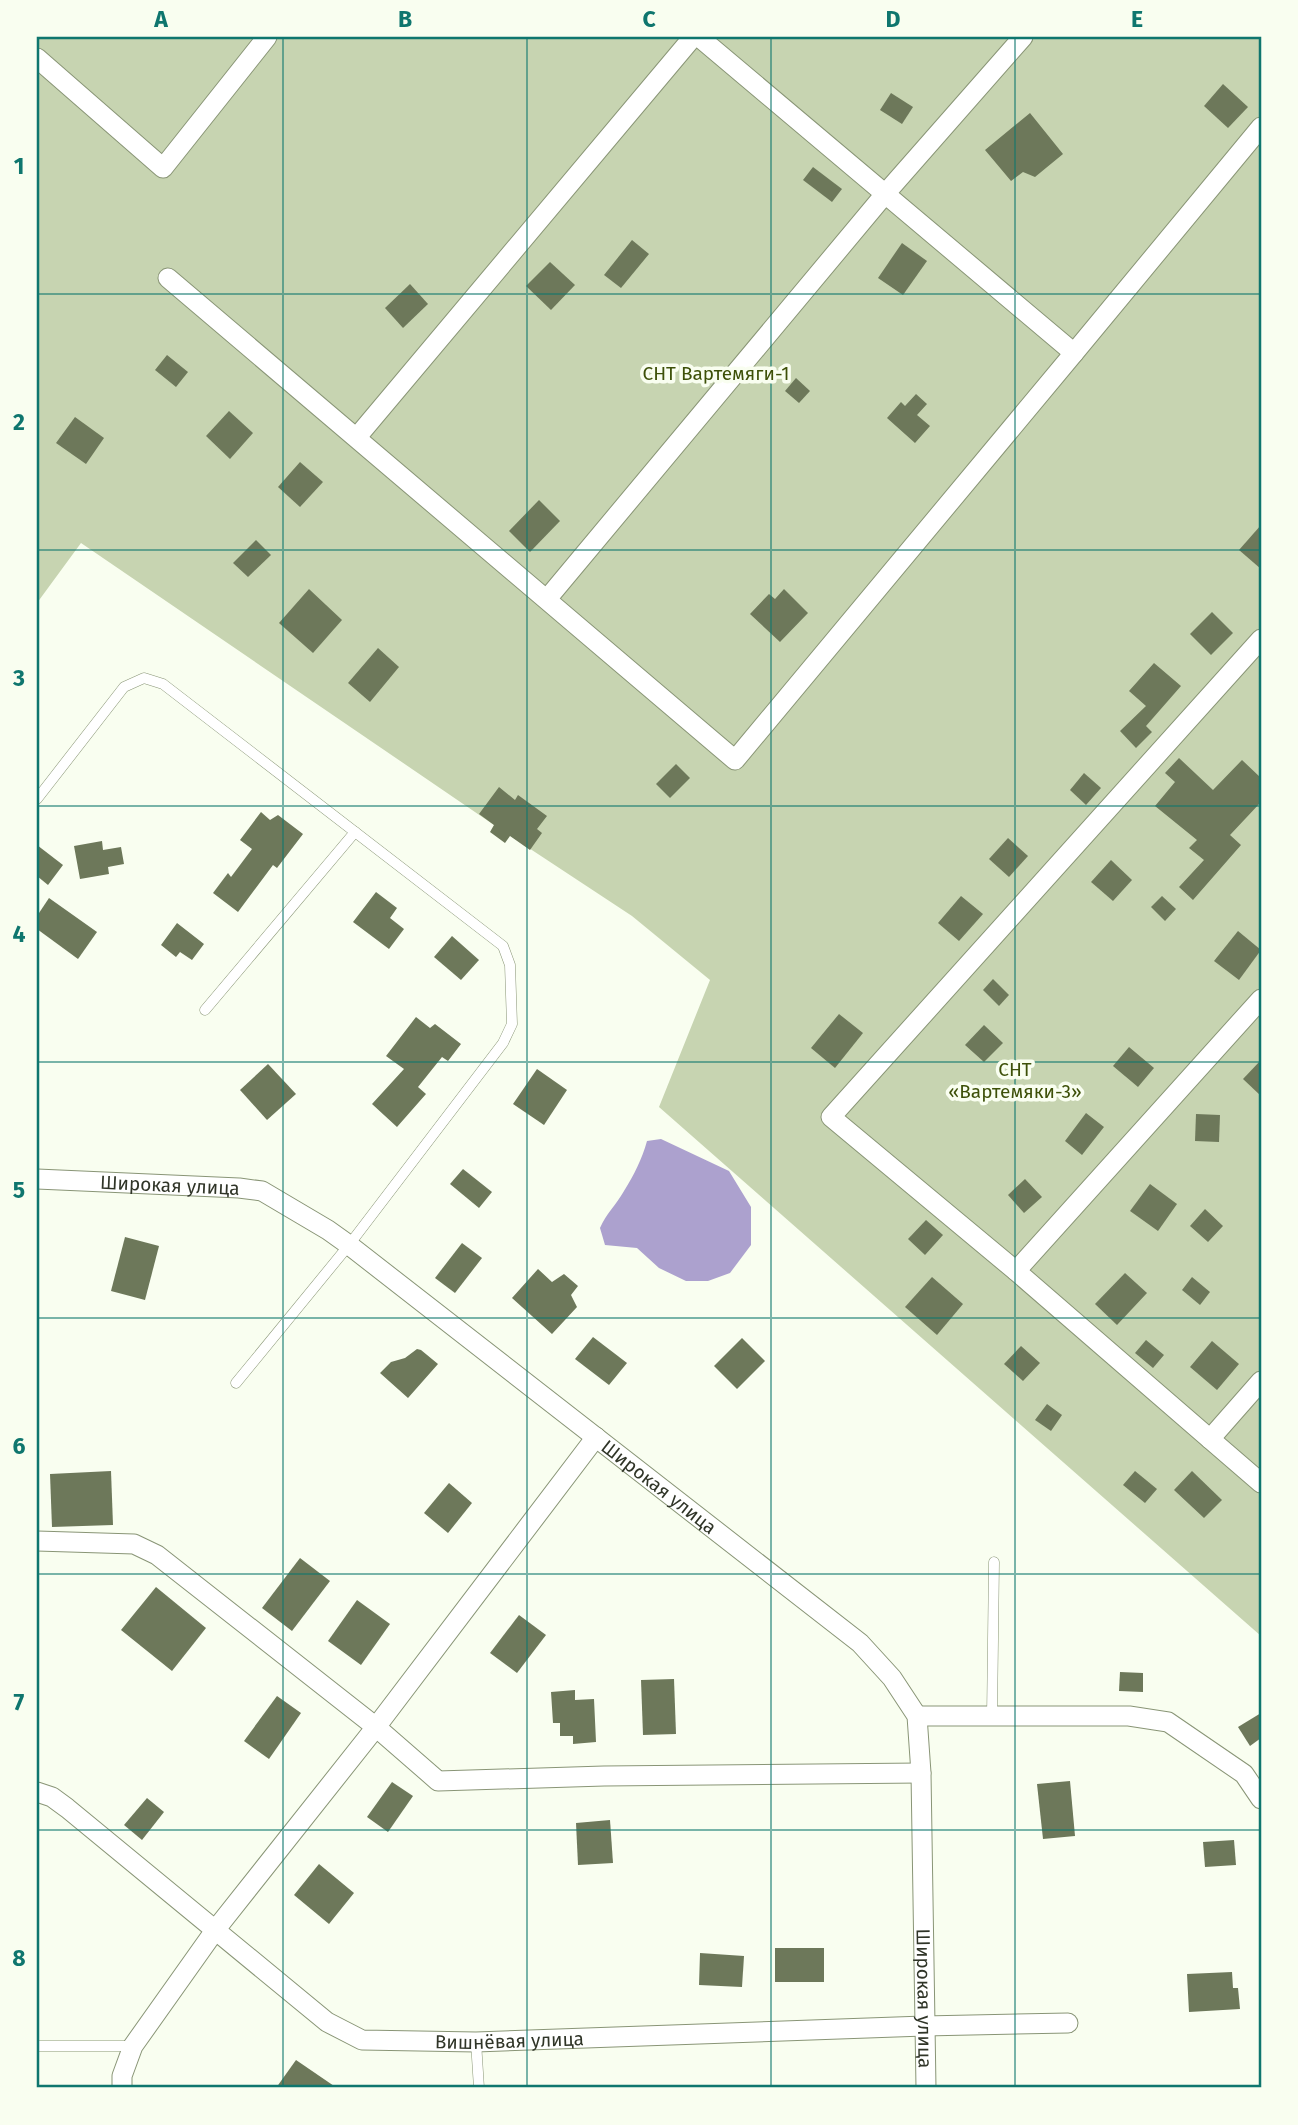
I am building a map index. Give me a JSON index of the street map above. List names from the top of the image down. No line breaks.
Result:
{"streets":{"street":["Широкая улица","Вишнёвая улица"]},"crossings":[["Широкая улица","Вишнёвая улица"]],"parks":["СНТ Вартемяги-1","СНТ «Вартемяки-3»"],"grid":{"columns":["A","B","C","D","E"],"rows":["1","2","3","4","5","6","7","8"]}}
